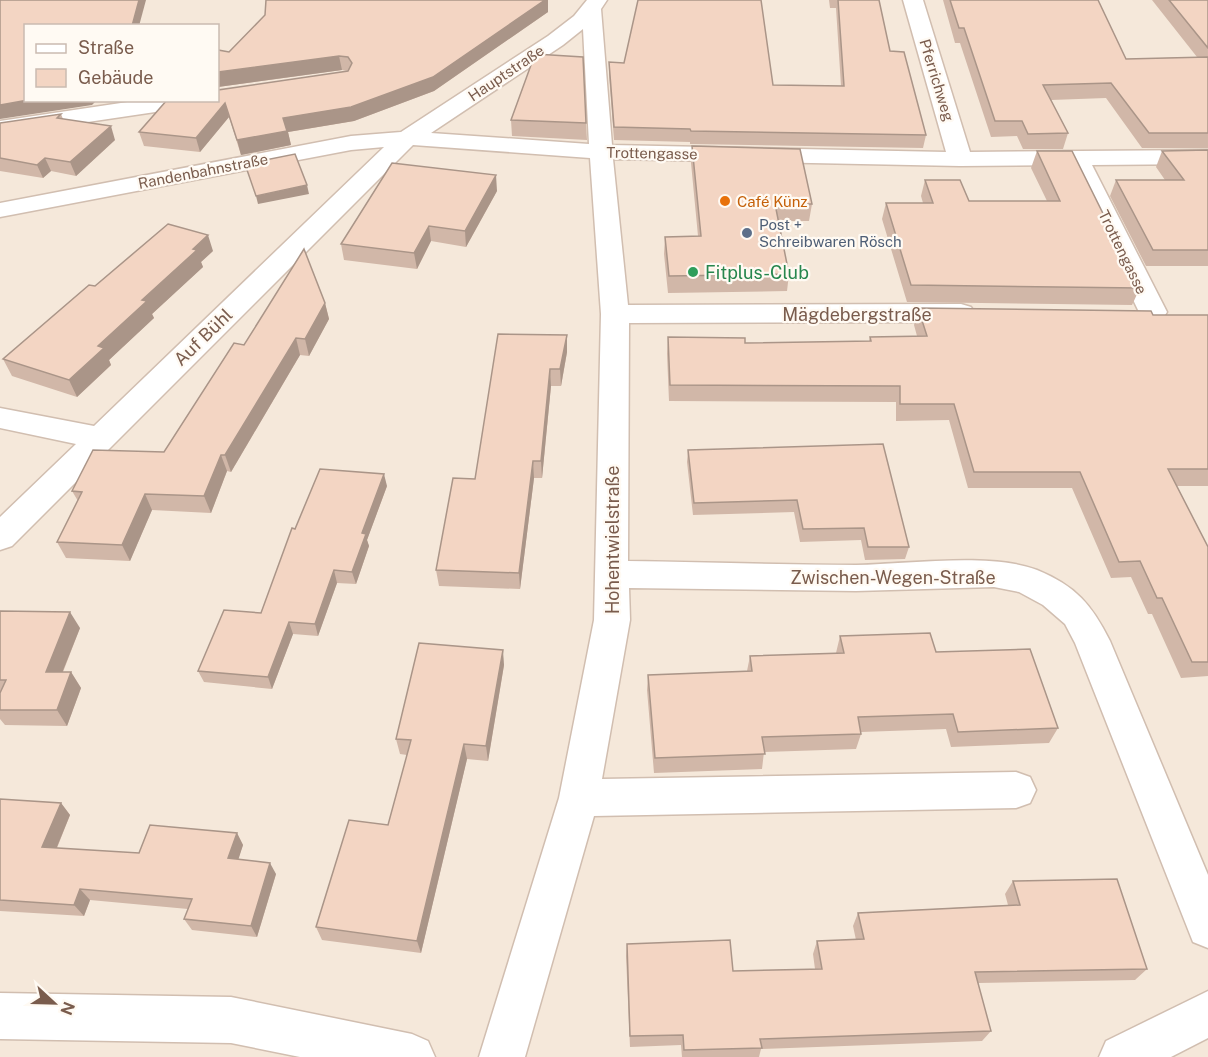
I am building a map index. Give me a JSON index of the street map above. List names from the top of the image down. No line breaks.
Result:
{"streets":{"street":["Hauptstraße","Pferrichweg","Trottengasse","Randenbahnstraße","Mägdebergstraße","Auf Bühl","Hohentwielstraße","Zwischen-Wegen-Straße"]},"crossings":[["Hauptstraße","Trottengasse"],["Hauptstraße","Randenbahnstraße"],["Hauptstraße","Auf Bühl"],["Hauptstraße","Hohentwielstraße"],["Pferrichweg","Trottengasse"],["Trottengasse","Randenbahnstraße"],["Trottengasse","Auf Bühl"],["Trottengasse","Hohentwielstraße"],["Randenbahnstraße","Auf Bühl"],["Mägdebergstraße","Hohentwielstraße"],["Hohentwielstraße","Zwischen-Wegen-Straße"]],"places":["Café Künz","Post + Schreibwaren Rösch","Fitplus-Club"],"legend":["Straße","Gebäude"],"north":"right"}
